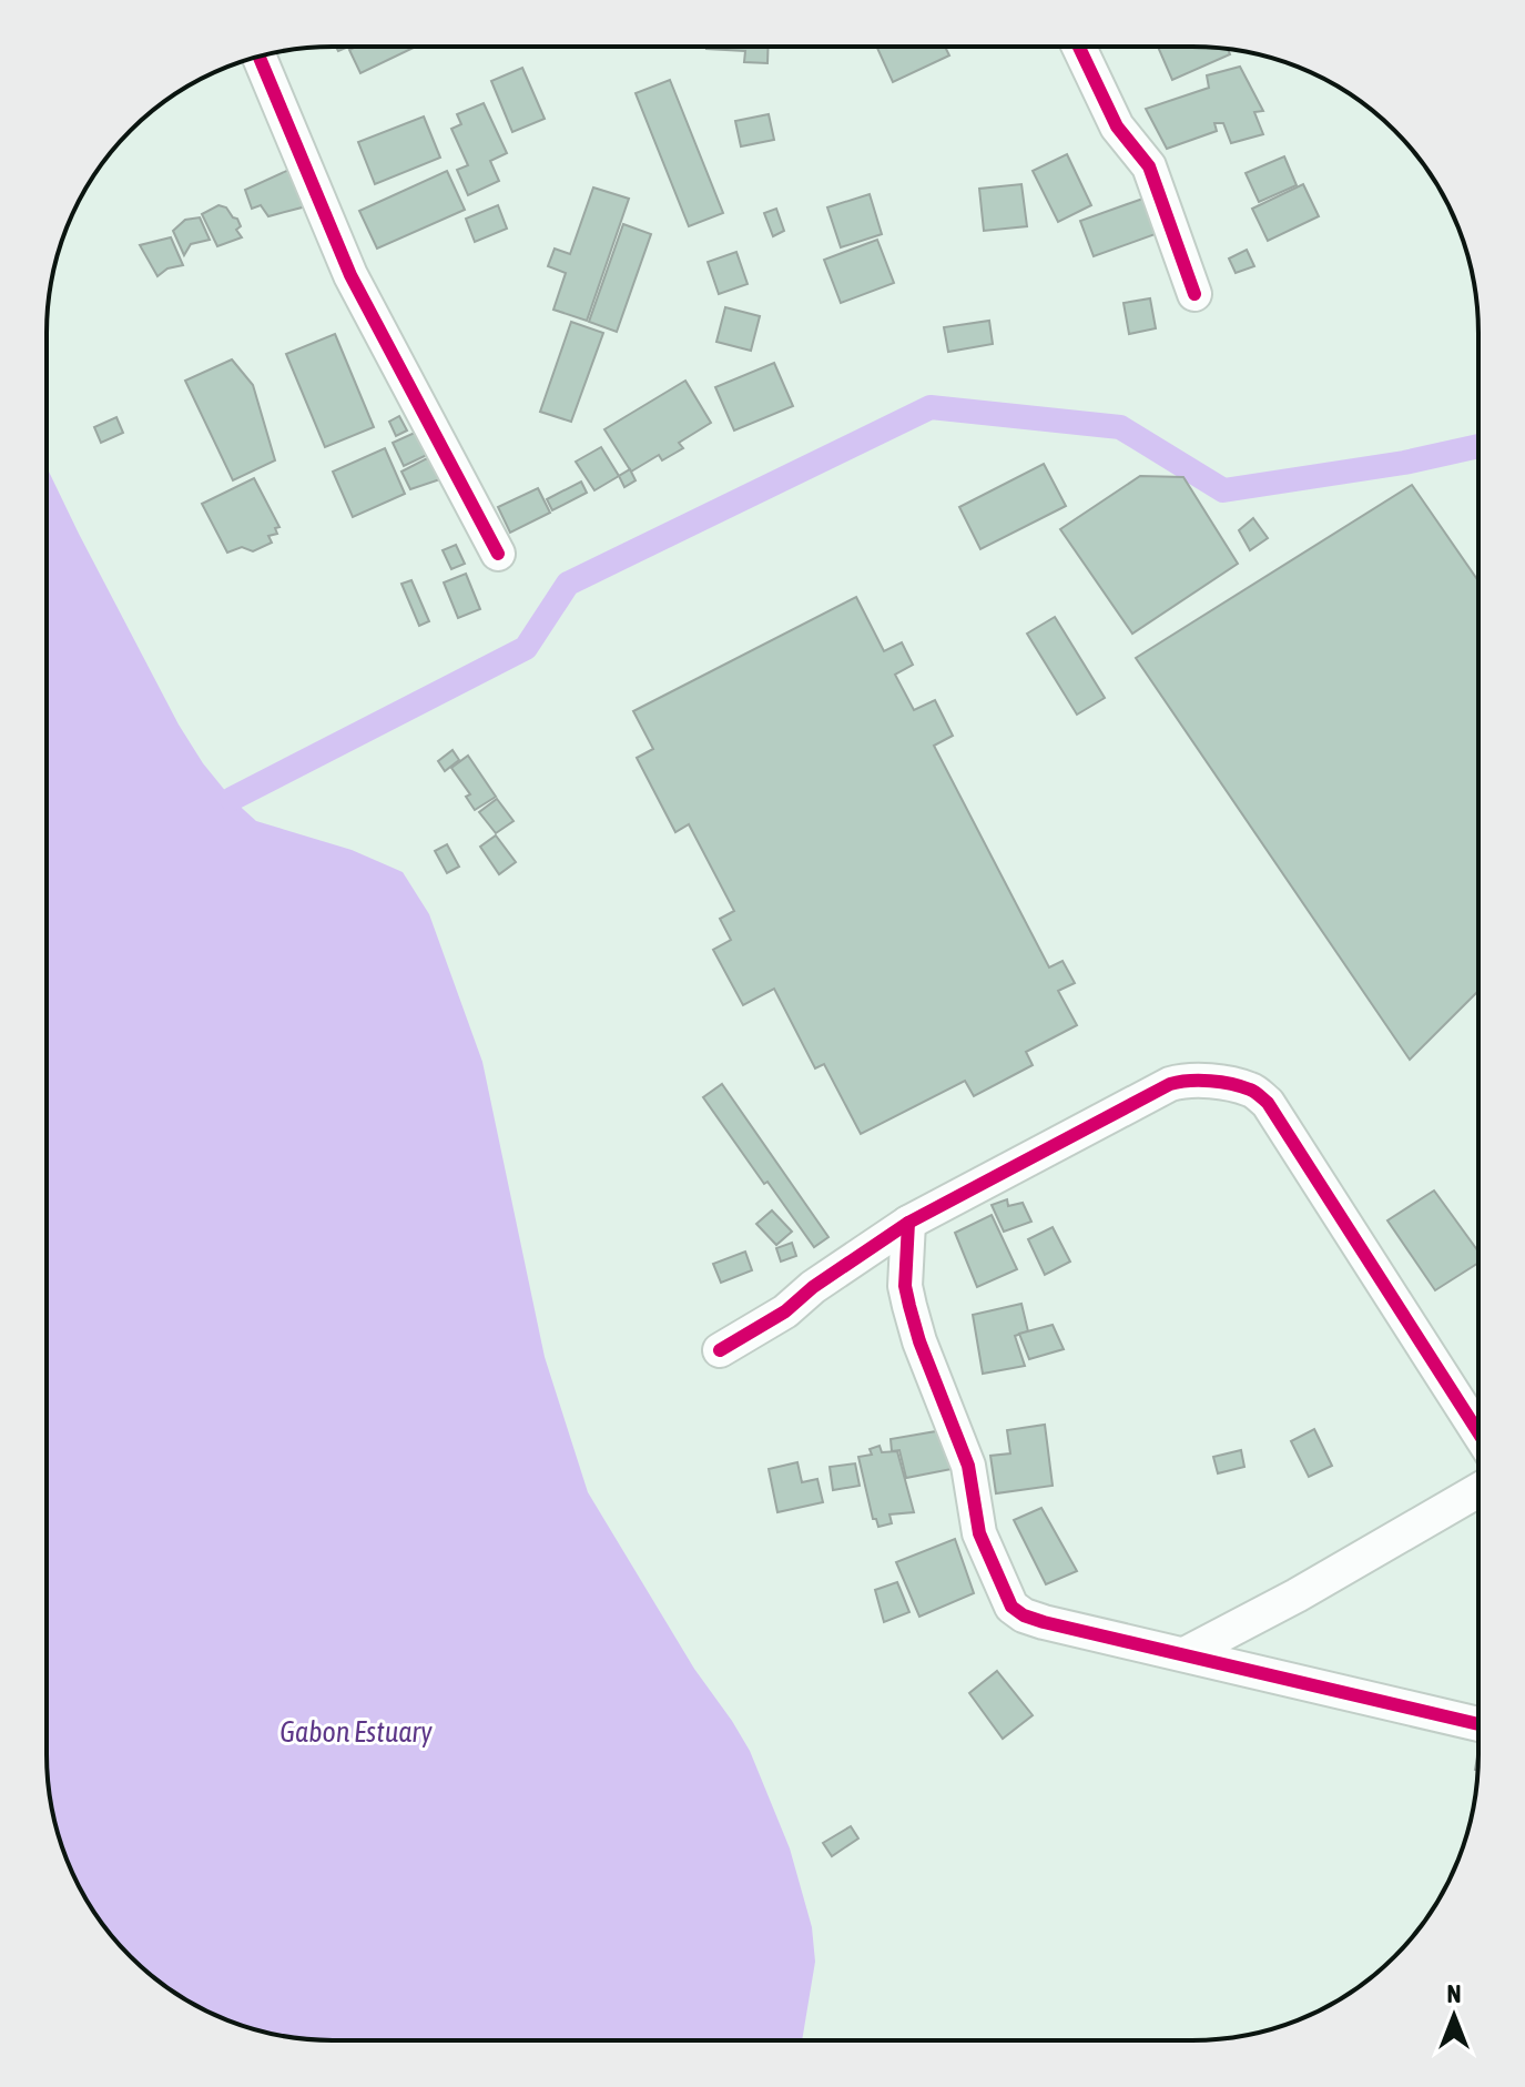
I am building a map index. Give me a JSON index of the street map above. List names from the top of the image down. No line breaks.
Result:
{"water":["Gabon Estuary"],"north":"top"}
